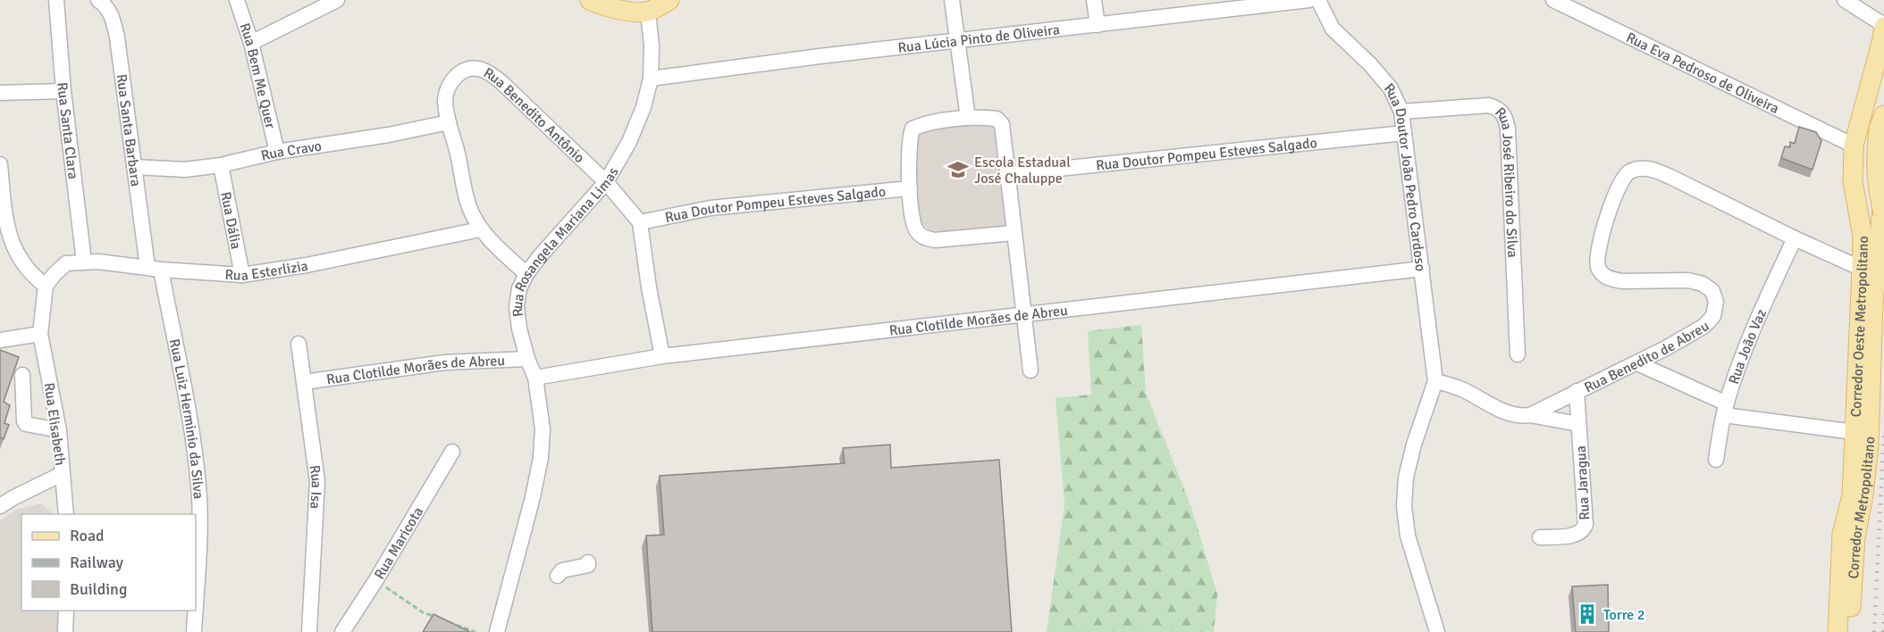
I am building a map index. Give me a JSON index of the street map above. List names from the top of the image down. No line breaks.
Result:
{"streets":{"main road":["Corredor Oeste Metropolitano","Corredor Metropolitano"],"street":["Rua Lúcia Pinto de Oliveira","Rua Eva Pedroso de Oliveira","Rua Bem Me Quer","Rua Benedito Antônio","Rua Santa Barbara","Rua Santa Clara","Rua Cravo","Rua Doutor Pompeu Esteves Salgado","Rua Doutor João Pedro Cardoso","Rua José Ribeiro do Silva","Rua Dália","Rua Rosangela Mariana Limas","Rua Esterlizia","Rua Clotilde Morães de Abreu","Rua João Vaz","Rua Benedito de Abreu","Rua Luiz Herminio da Silva","Rua Elisabeth","Rua Jaragua","Rua Isa","Rua Maricota"]},"crossings":[["Rua Lúcia Pinto de Oliveira","Rua Rosangela Mariana Limas"],["Rua Eva Pedroso de Oliveira","Corredor Oeste Metropolitano"],["Rua Bem Me Quer","Rua Cravo"],["Rua Benedito Antônio","Rua Cravo"],["Rua Benedito Antônio","Rua Doutor Pompeu Esteves Salgado"],["Rua Benedito Antônio","Rua Rosangela Mariana Limas"],["Rua Santa Barbara","Rua Cravo"],["Rua Santa Barbara","Rua Esterlizia"],["Rua Santa Barbara","Rua Luiz Herminio da Silva"],["Rua Santa Clara","Rua Esterlizia"],["Rua Cravo","Rua Dália"],["Rua Doutor Pompeu Esteves Salgado","Rua Doutor João Pedro Cardoso"],["Rua Doutor João Pedro Cardoso","Rua José Ribeiro do Silva"],["Rua Doutor João Pedro Cardoso","Rua Clotilde Morães de Abreu"],["Rua Dália","Rua Esterlizia"],["Rua Rosangela Mariana Limas","Rua Clotilde Morães de Abreu"],["Rua Esterlizia","Rua Luiz Herminio da Silva"],["Rua Clotilde Morães de Abreu","Rua Isa"],["Corredor Oeste Metropolitano","Rua Benedito de Abreu"],["Rua João Vaz","Rua Benedito de Abreu"],["Rua Benedito de Abreu","Rua Jaragua"]],"places":{"school or university":["Escola Estadual José Chaluppe"],"building":["Torre 2"]},"legend":["Road","Railway","Building"]}
